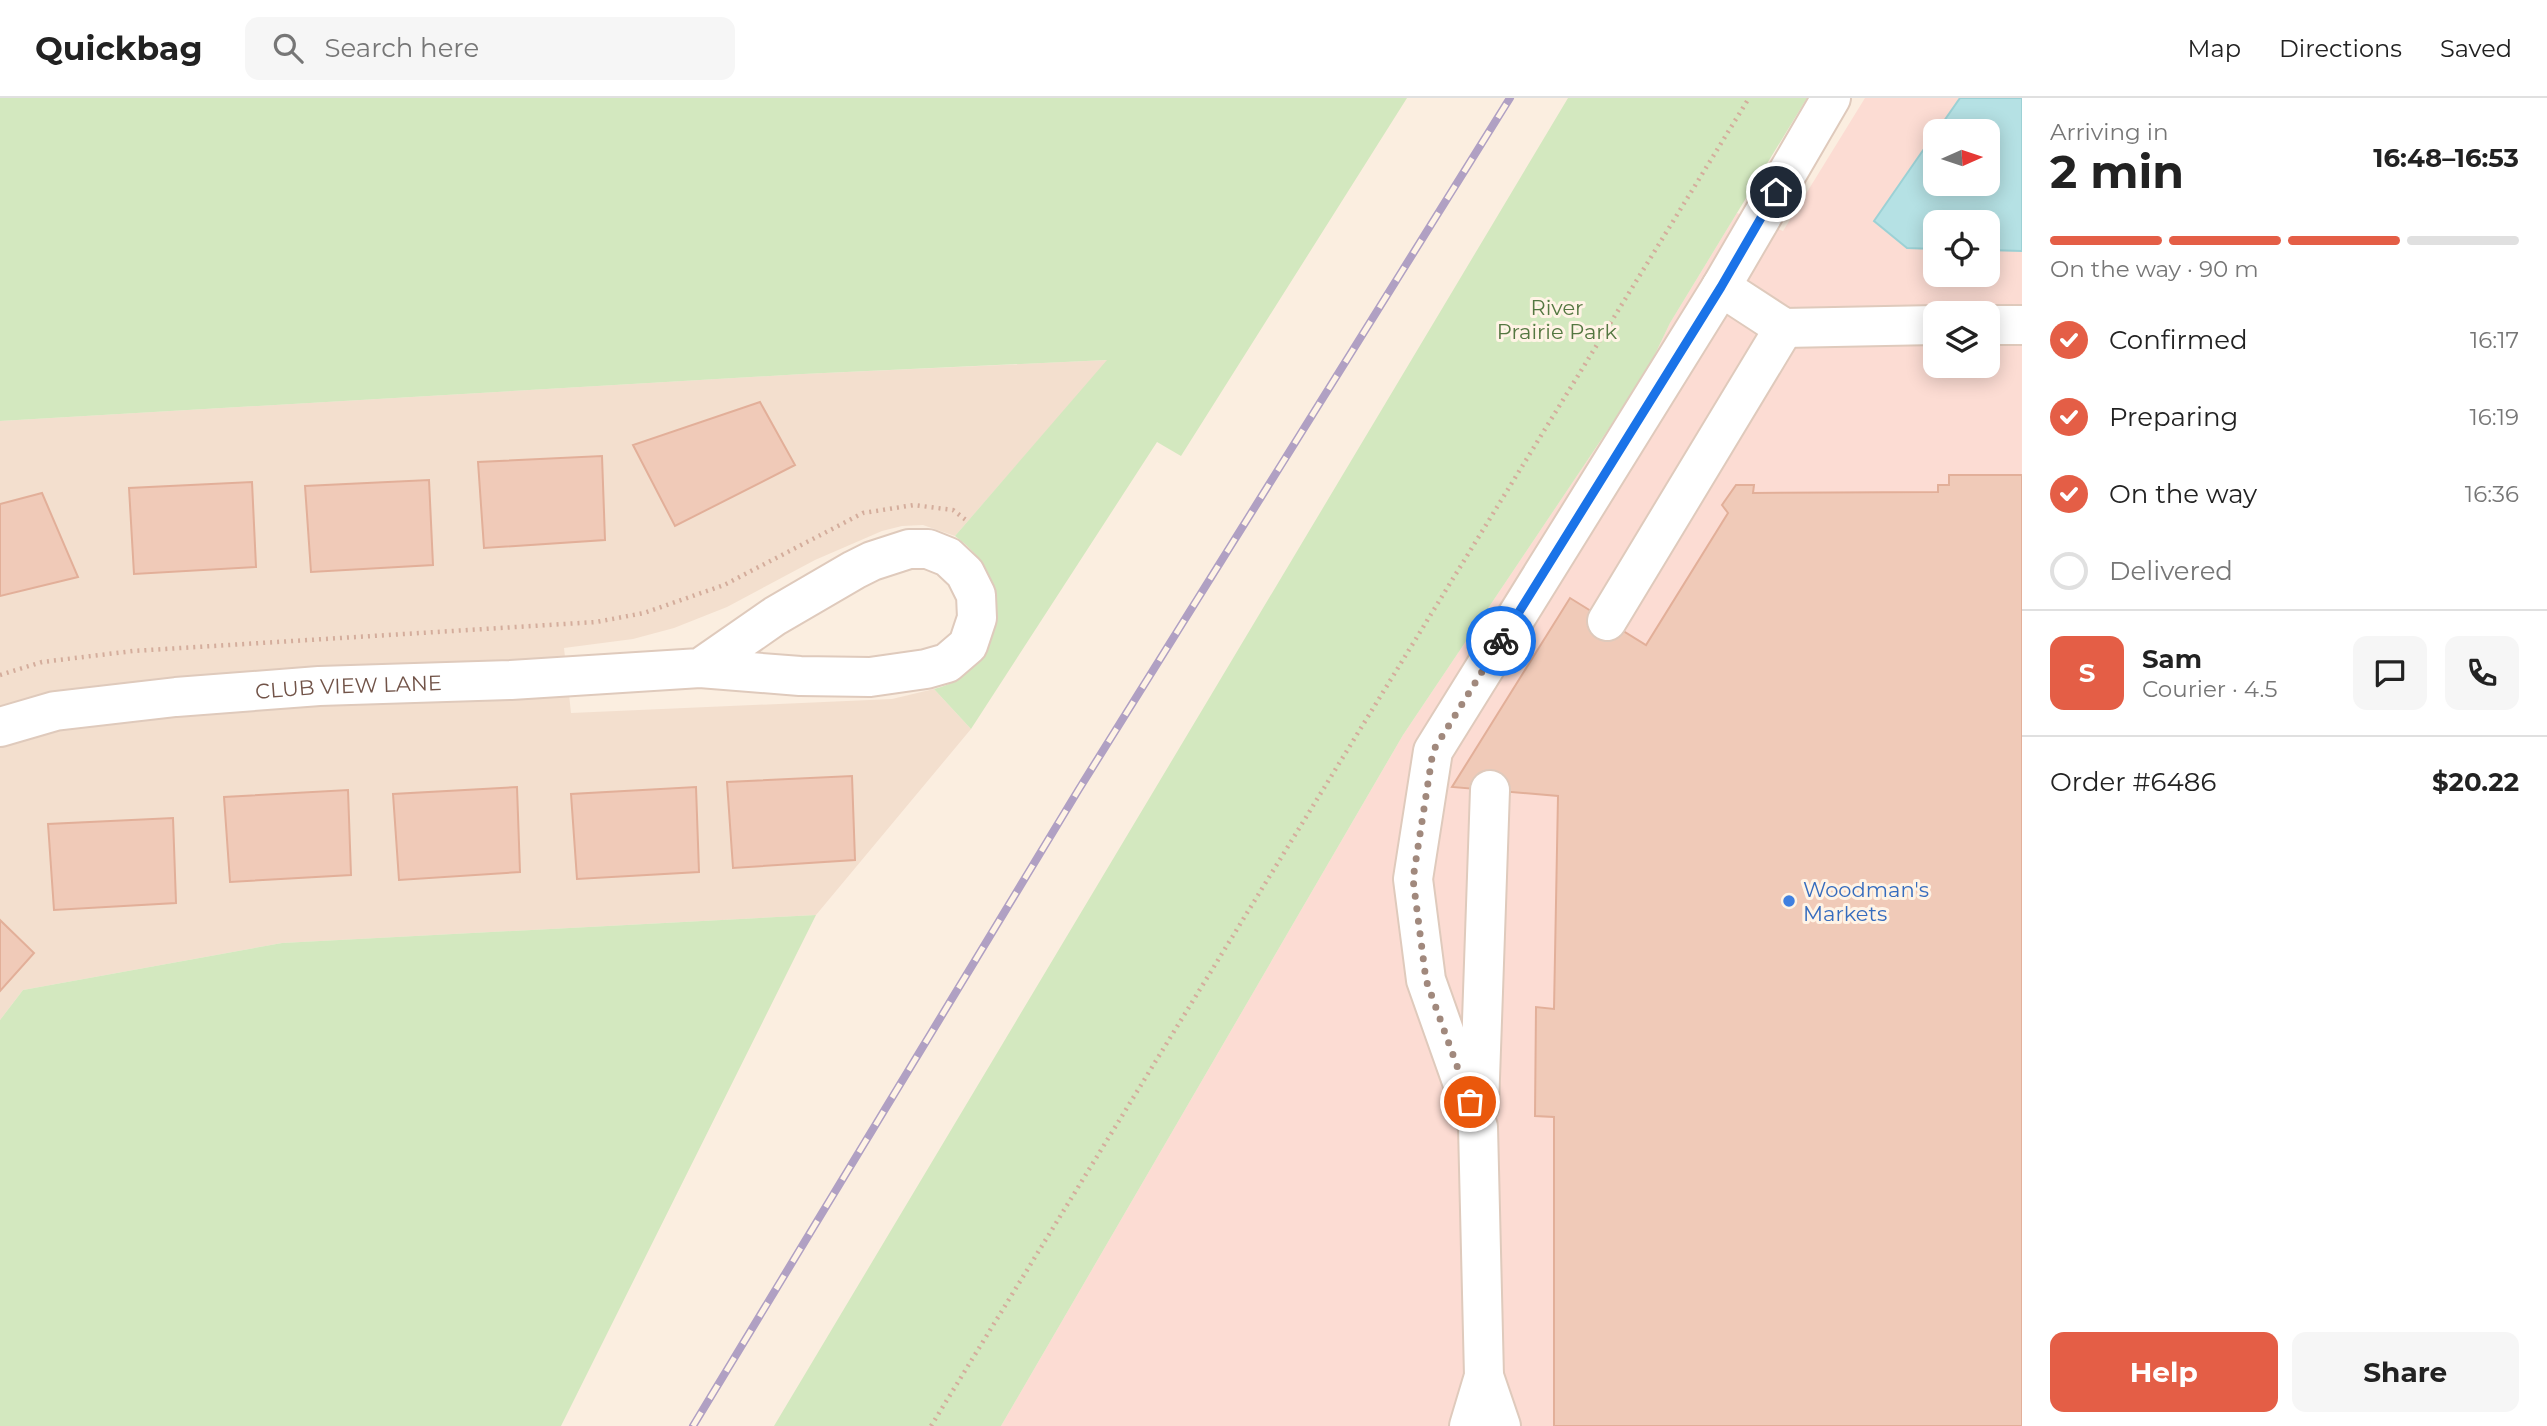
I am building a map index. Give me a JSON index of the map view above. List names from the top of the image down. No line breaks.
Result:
{"streets":{"street":["CLUB VIEW LANE"]},"parks":["River Prairie Park"],"places":["Woodman's Markets"],"north":"right","page":{"header":"Quickbag","search":"Search here","nav":["Map","Directions","Saved"],"heading":["2 min","Arriving in","16:48–16:53"],"panel":["Sam","Courier · 4.5","Order #6486","$20.22"],"bar":"On the way · 90 m","list":[["Confirmed","16:17"],["Preparing","16:19"],["On the way","16:36"],"Delivered"],"round":"S","buttons":["Help","Share"]}}
